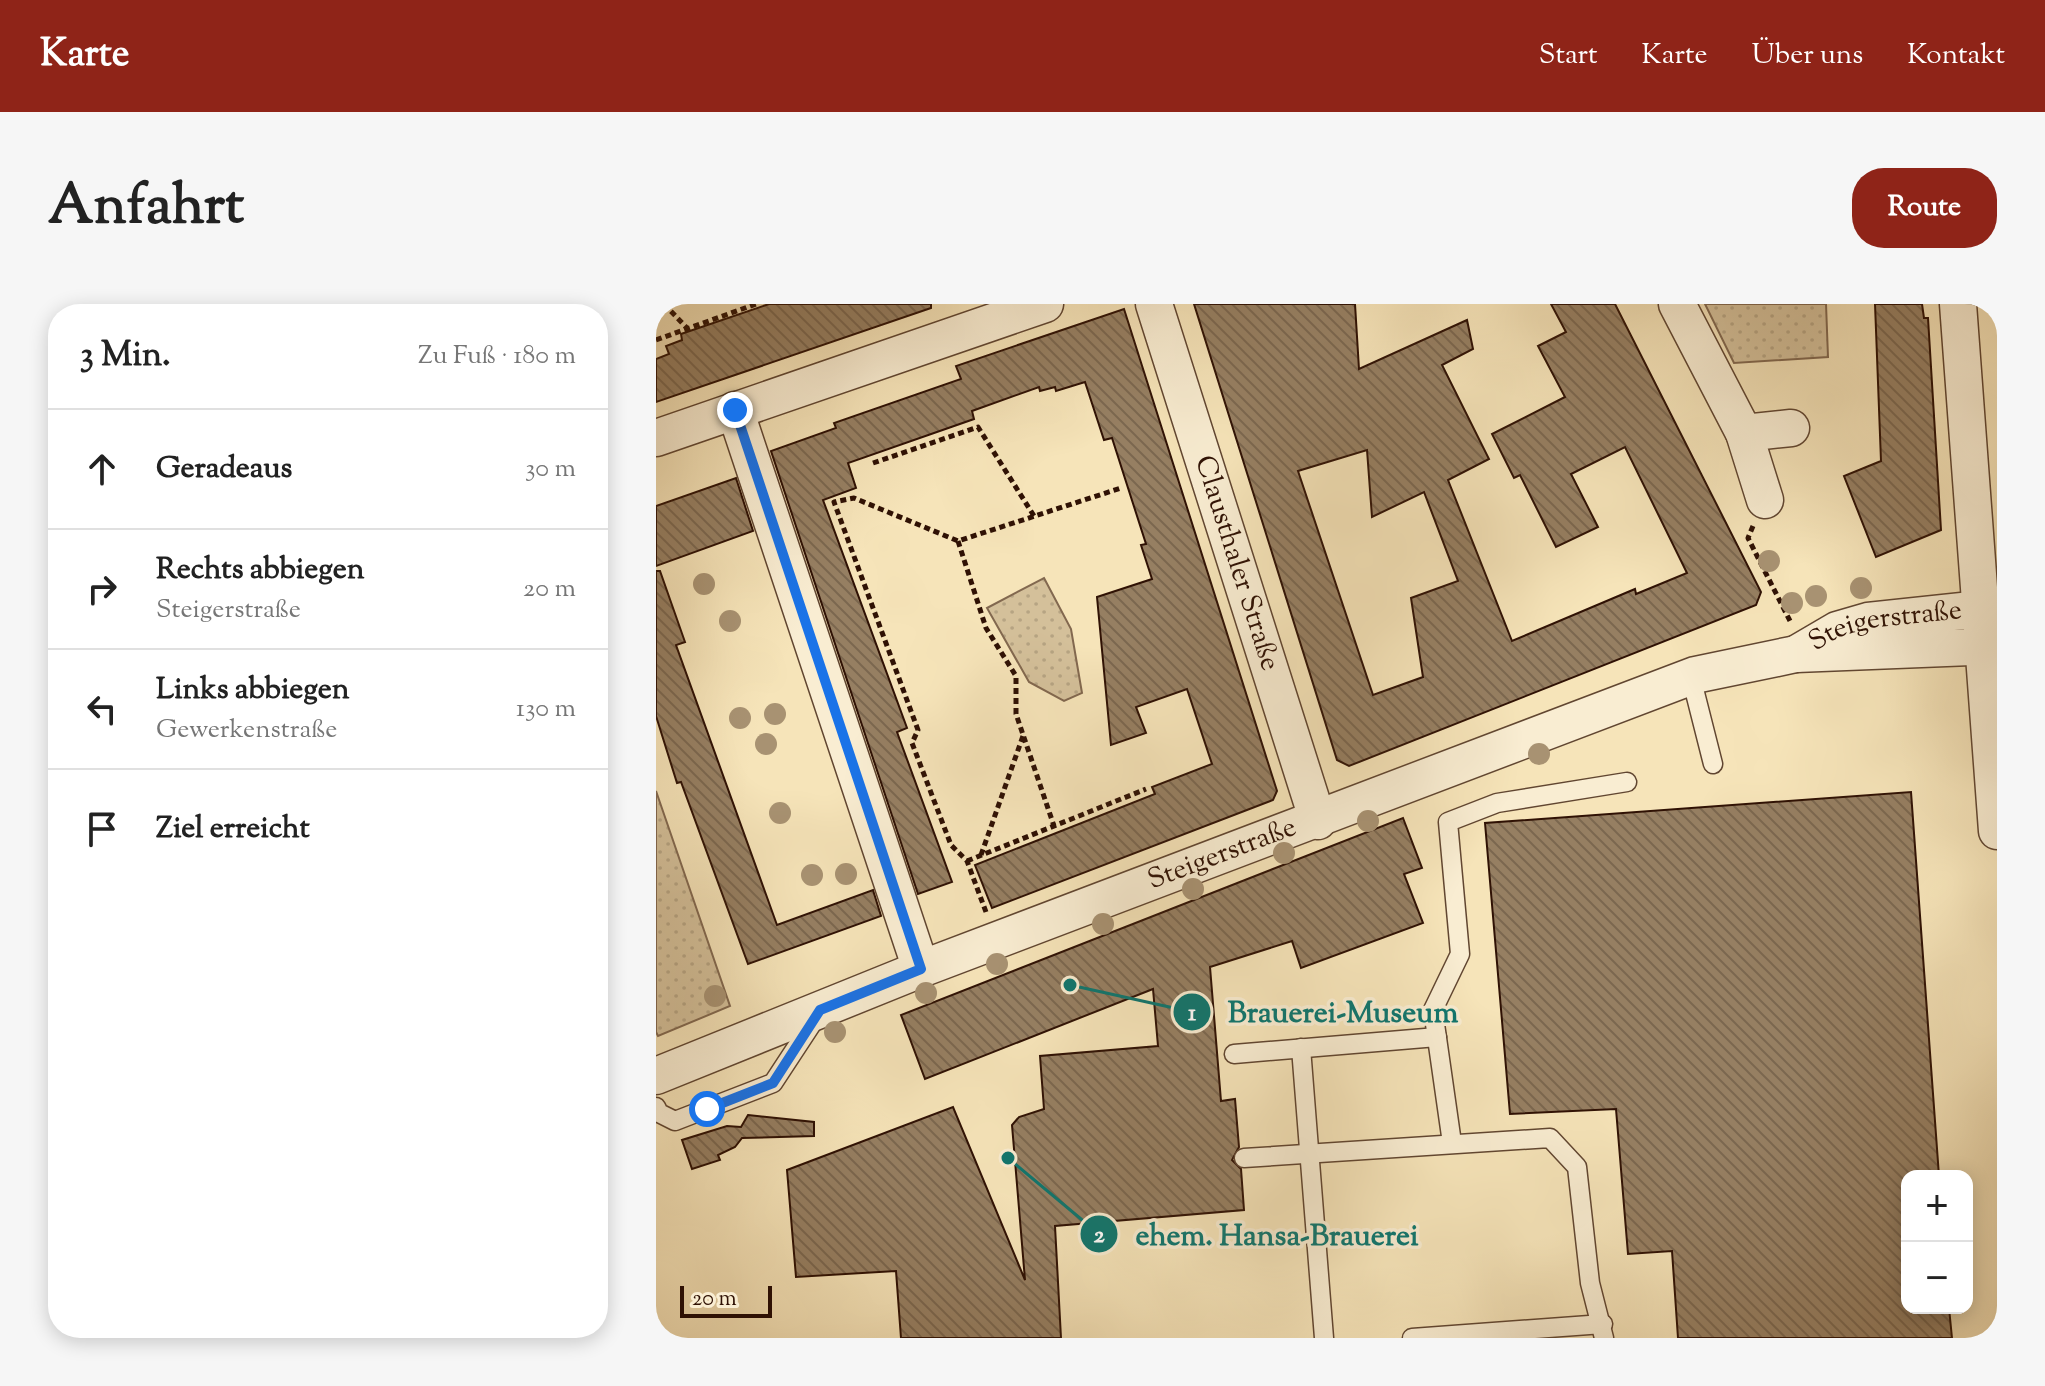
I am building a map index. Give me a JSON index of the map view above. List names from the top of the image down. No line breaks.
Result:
{"streets":{"street":["Clausthaler Straße","Steigerstraße"]},"crossings":[["Clausthaler Straße","Steigerstraße"]],"places":["Brauerei-Museum","ehem. Hansa-Brauerei"],"scale_bar":"20 m","page":{"header":"Karte","nav":["Start","Karte","Über uns","Kontakt"],"title":"Anfahrt","buttons":"Route","heading":["3 Min.","Zu Fuß · 180 m"],"list":[["Geradeaus","30 m"],["Rechts abbiegen","Steigerstraße","20 m"],["Links abbiegen","Gewerkenstraße","130 m"],"Ziel erreicht"],"map_buttons":["+","−"],"scale":"20 m"}}
